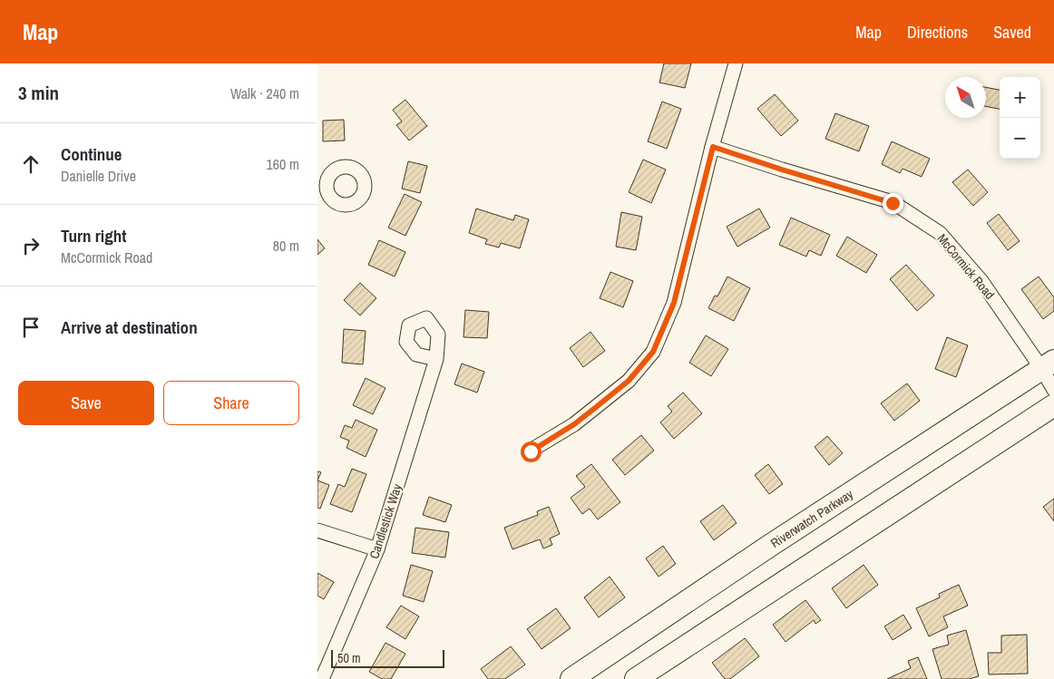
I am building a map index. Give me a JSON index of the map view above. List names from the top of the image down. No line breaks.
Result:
{"streets":{"main road":["Riverwatch Parkway"],"street":["McCormick Road","Candlestick Way"]},"crossings":[["McCormick Road","Riverwatch Parkway"]],"scale_bar":"50 m","north":"top left","page":{"header":"Map","nav":["Map","Directions","Saved"],"heading":["3 min","Walk · 240 m"],"map_buttons":["+","−"],"list":[["Continue","Danielle Drive","160 m"],["Turn right","McCormick Road","80 m"],"Arrive at destination"],"buttons":["Save","Share"],"scale":"50 m"}}
